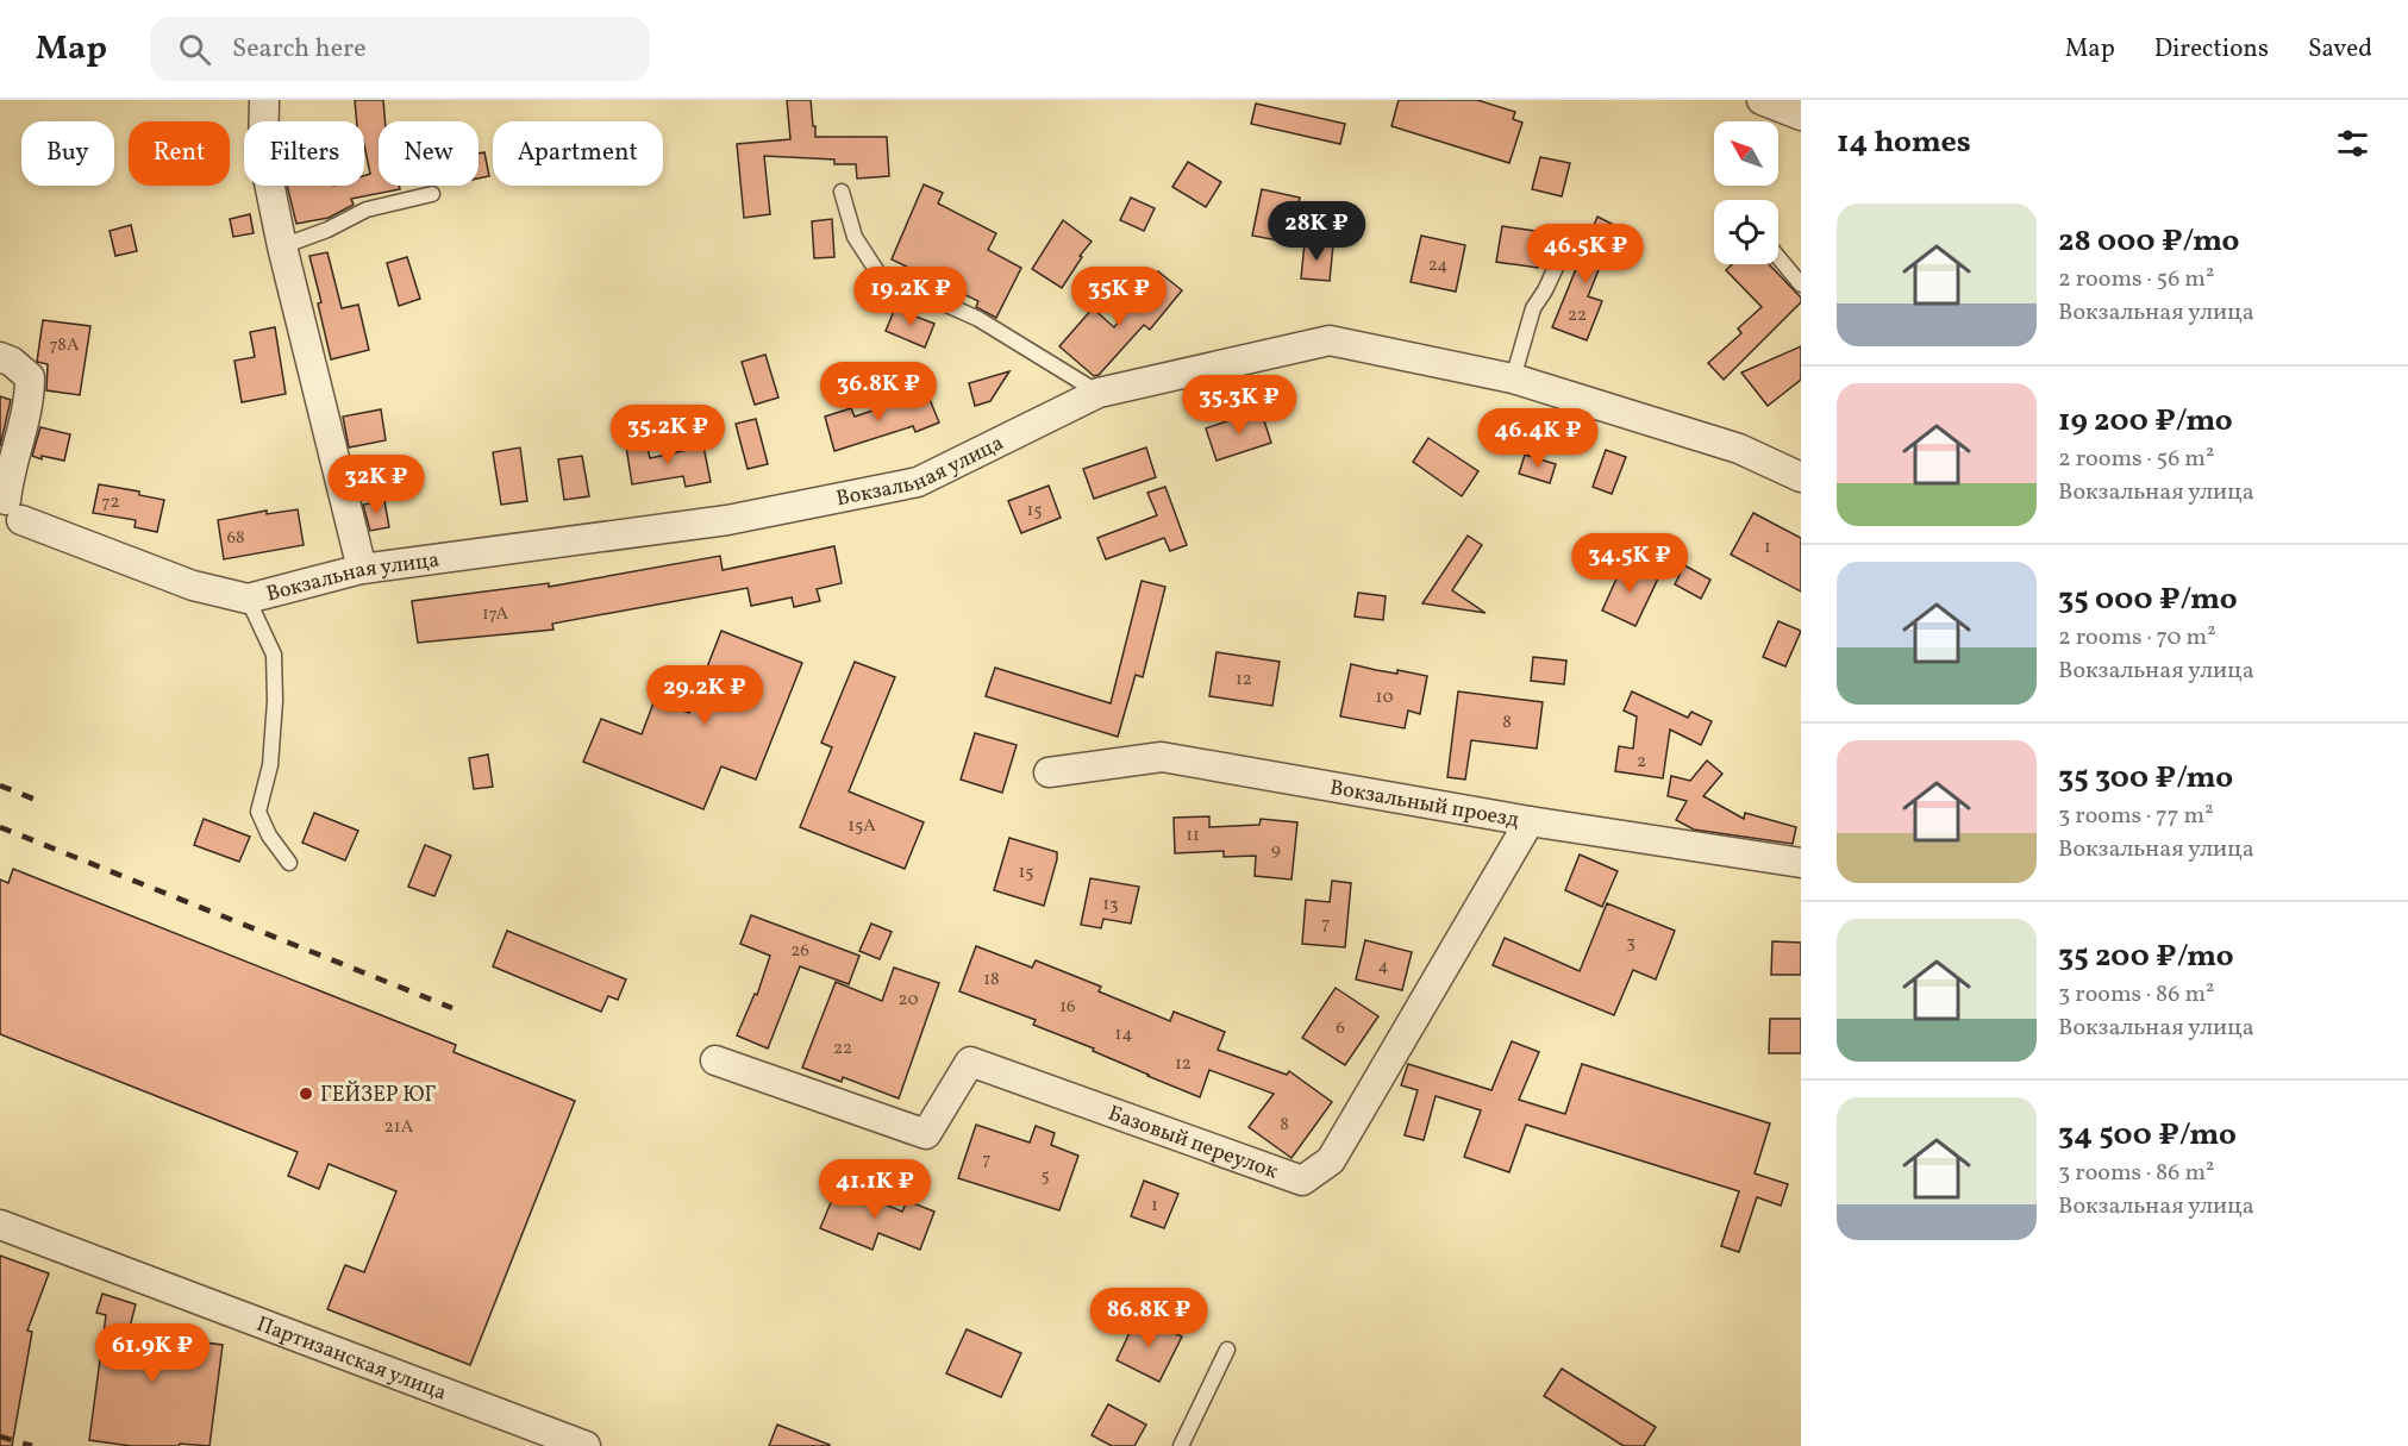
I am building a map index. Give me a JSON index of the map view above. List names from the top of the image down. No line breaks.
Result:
{"streets":{"street":["Вокзальная улица","Вокзальный проезд","Базовый переулок","Партизанская улица"]},"crossings":[["Вокзальный проезд","Базовый переулок"]],"places":["ГЕЙЗЕР ЮГ"],"house_numbers":["24","22","78А","72","15","68","1","17А","12","10","8","2","15А","11","9","15","13","7","3","26","4","18","20","16","6","14","22","12","8","21А","7","5","1"],"north":"top left","page":{"header":"Map","search":"Search here","nav":["Map","Directions","Saved"],"heading":"14 homes","chip":["Buy","Rent","Filters","New","Apartment"],"list":[{"name":"28 000 ₽/mo","note":"2 rooms · 56 m² · Вокзальная улица"},{"name":"19 200 ₽/mo","note":"2 rooms · 56 m² · Вокзальная улица"},{"name":"35 000 ₽/mo","note":"2 rooms · 70 m² · Вокзальная улица"},{"name":"35 300 ₽/mo","note":"3 rooms · 77 m² · Вокзальная улица"},{"name":"35 200 ₽/mo","note":"3 rooms · 86 m² · Вокзальная улица"},{"name":"34 500 ₽/mo","note":"3 rooms · 86 m² · Вокзальная улица"}],"price":["28K ₽","46.5K ₽","19.2K ₽","35K ₽","36.8K ₽","35.3K ₽","35.2K ₽","46.4K ₽","32K ₽","34.5K ₽","29.2K ₽","41.1K ₽","86.8K ₽","61.9K ₽"]}}
